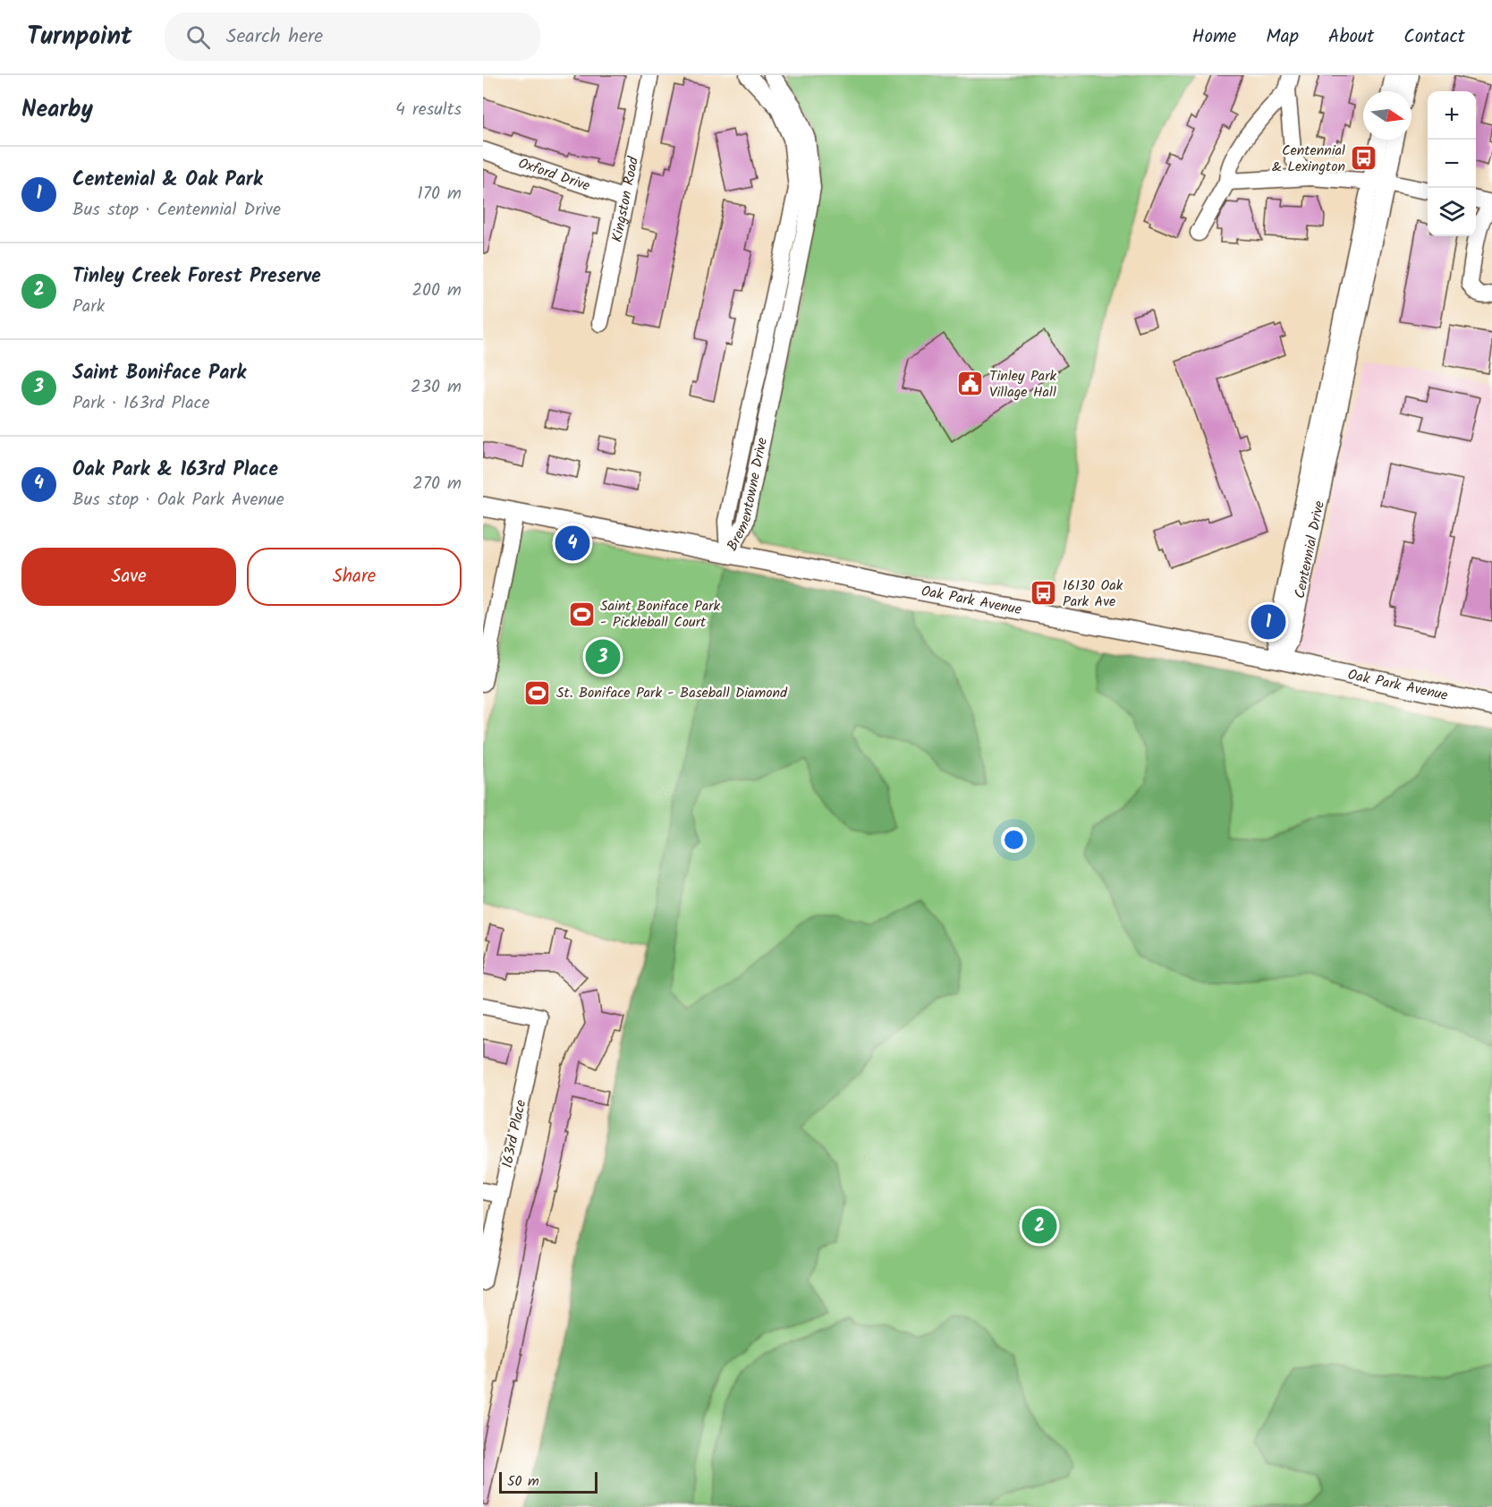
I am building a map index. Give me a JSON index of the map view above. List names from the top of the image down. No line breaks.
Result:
{"streets":{"street":["Oxford Drive","Kingston Road","Brementowne Drive","Centennial Drive","Oak Park Avenue","163rd Place"]},"crossings":[["Oxford Drive","Kingston Road"],["Brementowne Drive","Oak Park Avenue"],["Centennial Drive","Oak Park Avenue"]],"places":{"bus stop":["Centennial & Lexington","16130 Oak Park Ave"],"public building":["Tinley Park Village Hall"],"sports":["Saint Boniface Park - Pickleball Court","St. Boniface Park - Baseball Diamond"]},"scale_bar":"50 m","north":"right","page":{"header":"Turnpoint","search":"Search here","nav":["Home","Map","About","Contact"],"heading":["Nearby","4 results"],"map_buttons":["+","−"],"list":[{"mark":"1","name":"Centenial & Oak Park","note":"Bus stop · Centennial Drive","value":"170 m"},{"mark":"2","name":"Tinley Creek Forest Preserve","note":"Park","value":"200 m"},{"mark":"3","name":"Saint Boniface Park","note":"Park · 163rd Place","value":"230 m"},{"mark":"4","name":"Oak Park & 163rd Place","note":"Bus stop · Oak Park Avenue","value":"270 m"}],"pins":["4","1","3","2"],"buttons":["Save","Share"],"scale":"50 m"}}
